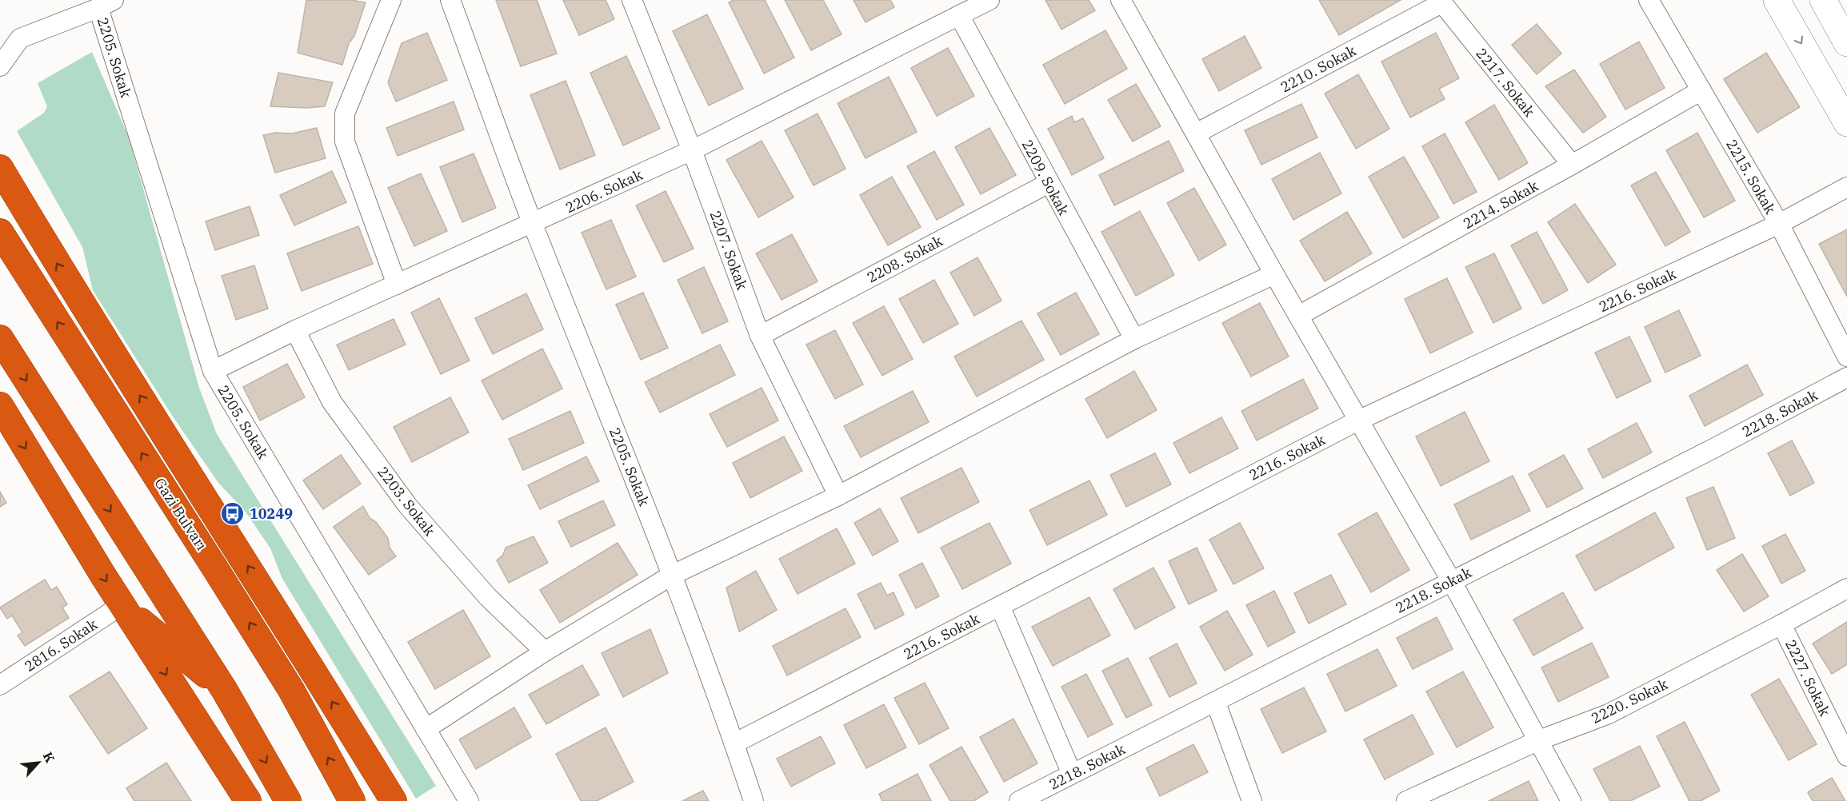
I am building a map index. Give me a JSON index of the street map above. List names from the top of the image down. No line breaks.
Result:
{"streets":{"highway":["Gazi Bulvarı"],"street":["2205. Sokak","2210. Sokak","2217. Sokak","2215. Sokak","2209. Sokak","2206. Sokak","2214. Sokak","2207. Sokak","2208. Sokak","2216. Sokak","2218. Sokak","2203. Sokak","2816. Sokak","2227. Sokak","2220. Sokak"]},"crossings":[["2205. Sokak","2206. Sokak"],["2205. Sokak","2216. Sokak"],["2210. Sokak","2217. Sokak"],["2217. Sokak","2214. Sokak"],["2215. Sokak","2214. Sokak"],["2215. Sokak","2216. Sokak"],["2209. Sokak","2206. Sokak"],["2209. Sokak","2208. Sokak"],["2206. Sokak","2207. Sokak"],["2206. Sokak","2203. Sokak"],["2207. Sokak","2208. Sokak"],["2227. Sokak","2220. Sokak"]],"places":{"bus stop":["10249"]},"north":"top right"}
